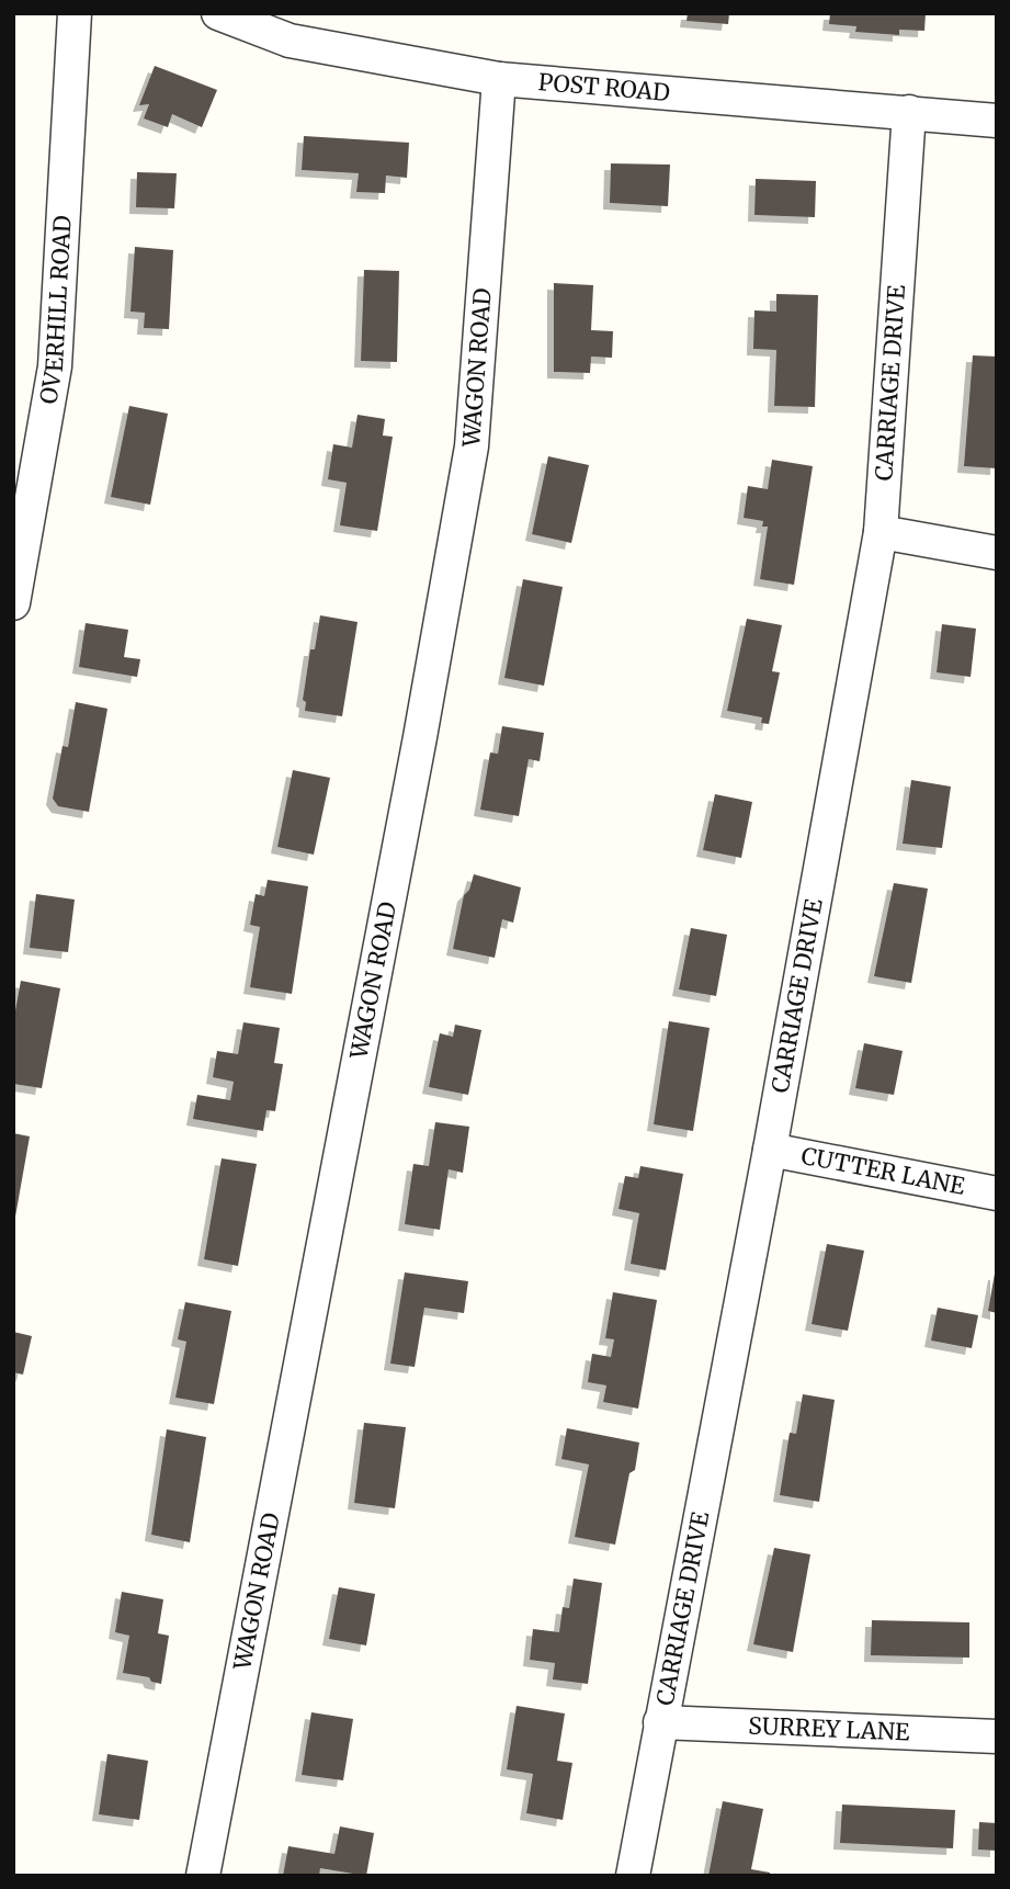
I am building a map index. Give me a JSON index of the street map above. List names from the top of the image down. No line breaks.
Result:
{"streets":{"street":["POST ROAD","OVERHILL ROAD","WAGON ROAD","CARRIAGE DRIVE","CUTTER LANE","SURREY LANE"]},"crossings":[["POST ROAD","WAGON ROAD"],["POST ROAD","CARRIAGE DRIVE"],["CARRIAGE DRIVE","CUTTER LANE"],["CARRIAGE DRIVE","SURREY LANE"]]}
